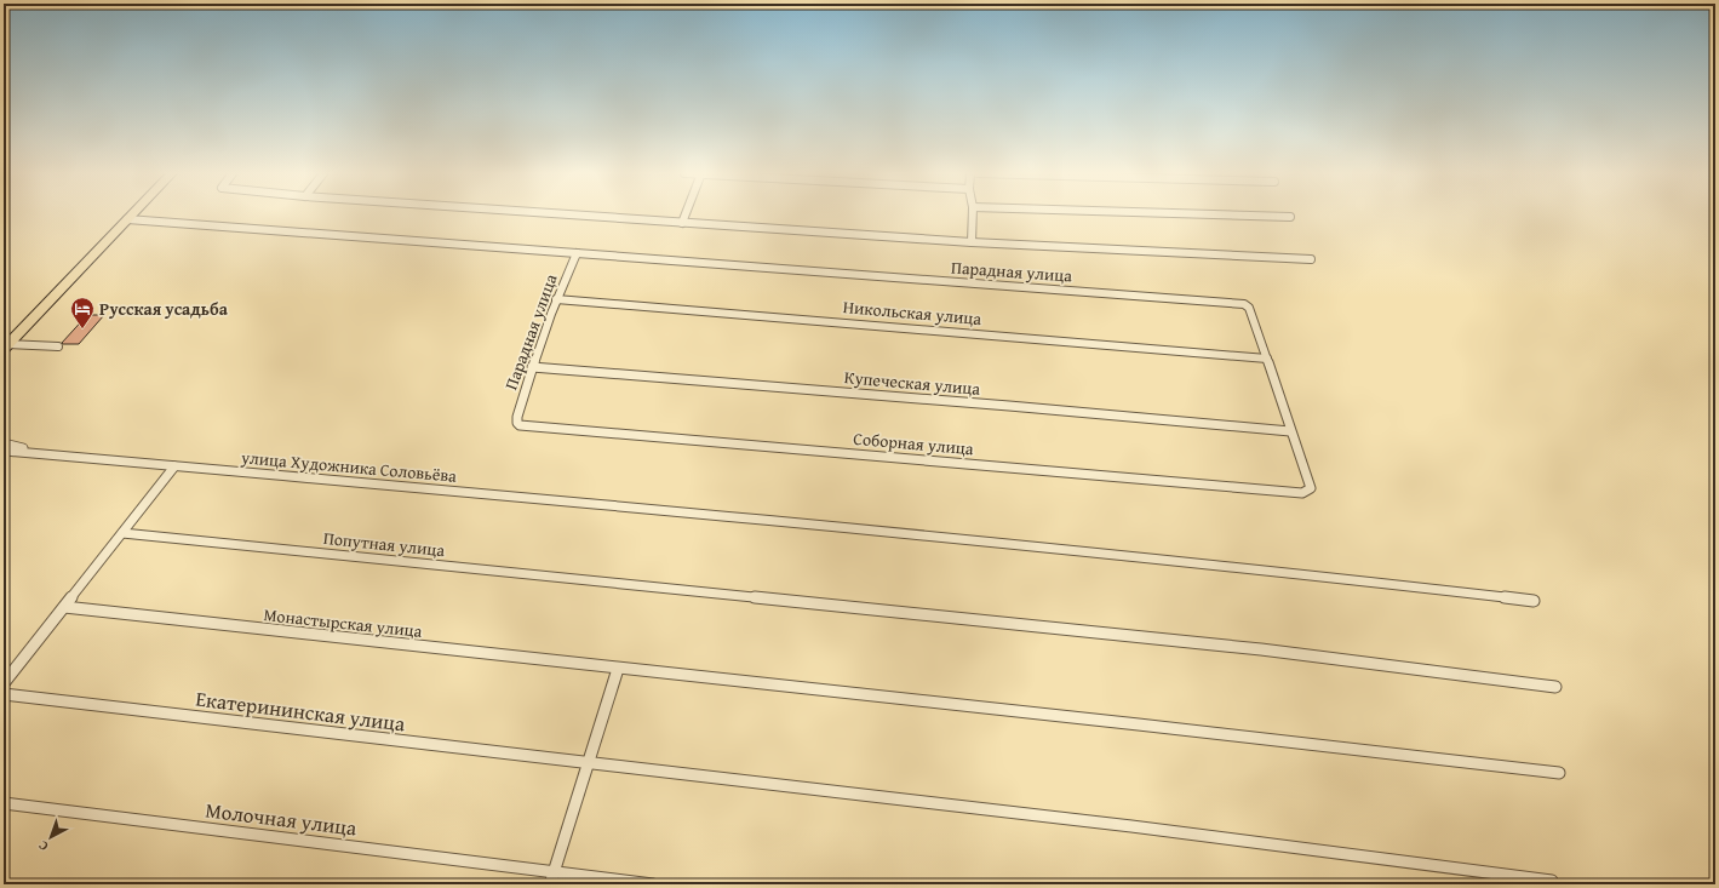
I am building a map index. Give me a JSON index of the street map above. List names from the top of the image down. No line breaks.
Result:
{"streets":{"street":["Парадная улица","Никольская улица","Купеческая улица","Соборная улица","улица Художника Соловьёва","Попутная улица","Монастырская улица","Екатерининская улица","Молочная улица"]},"crossings":[["Парадная улица","Никольская улица"],["Парадная улица","Купеческая улица"],["Парадная улица","Соборная улица"]],"places":{"hotel":["Русская усадьба"]},"north":"bottom left"}
